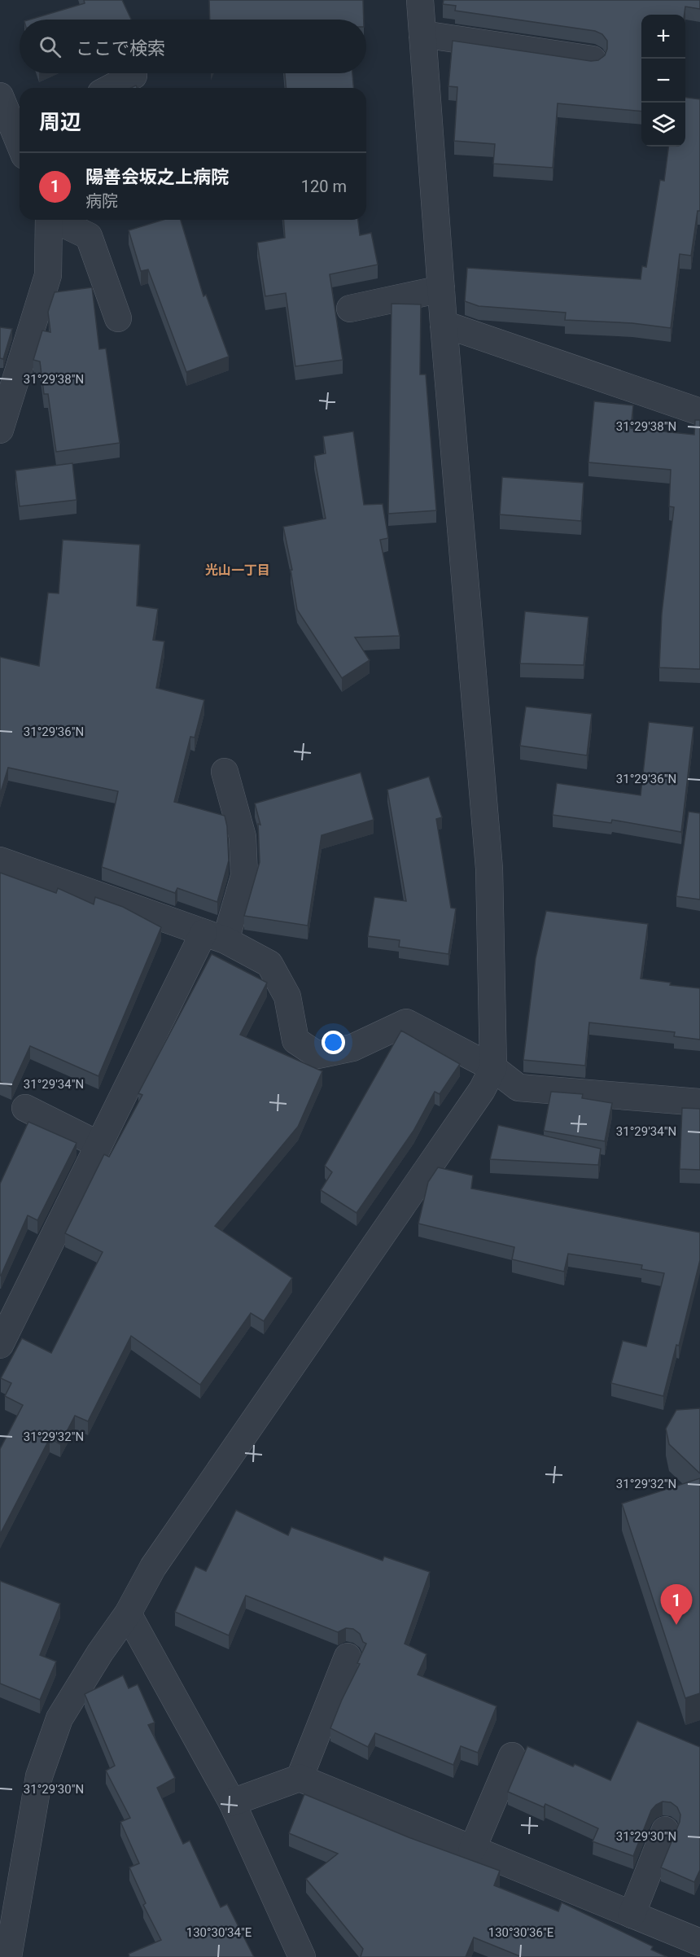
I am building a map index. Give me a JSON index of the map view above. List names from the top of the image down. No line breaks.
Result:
{"districts":["光山一丁目"],"page":{"map_buttons":["+","−"],"search":"ここで検索","heading":"周辺","list":[{"mark":"1","name":"陽善会坂之上病院","note":"病院","value":"120 m"}],"pins":"1"},"coordinates":["31°29'38\"N","31°29'36\"N","31°29'34\"N","31°29'32\"N","31°29'30\"N","130°30'34\"E","130°30'36\"E"]}
